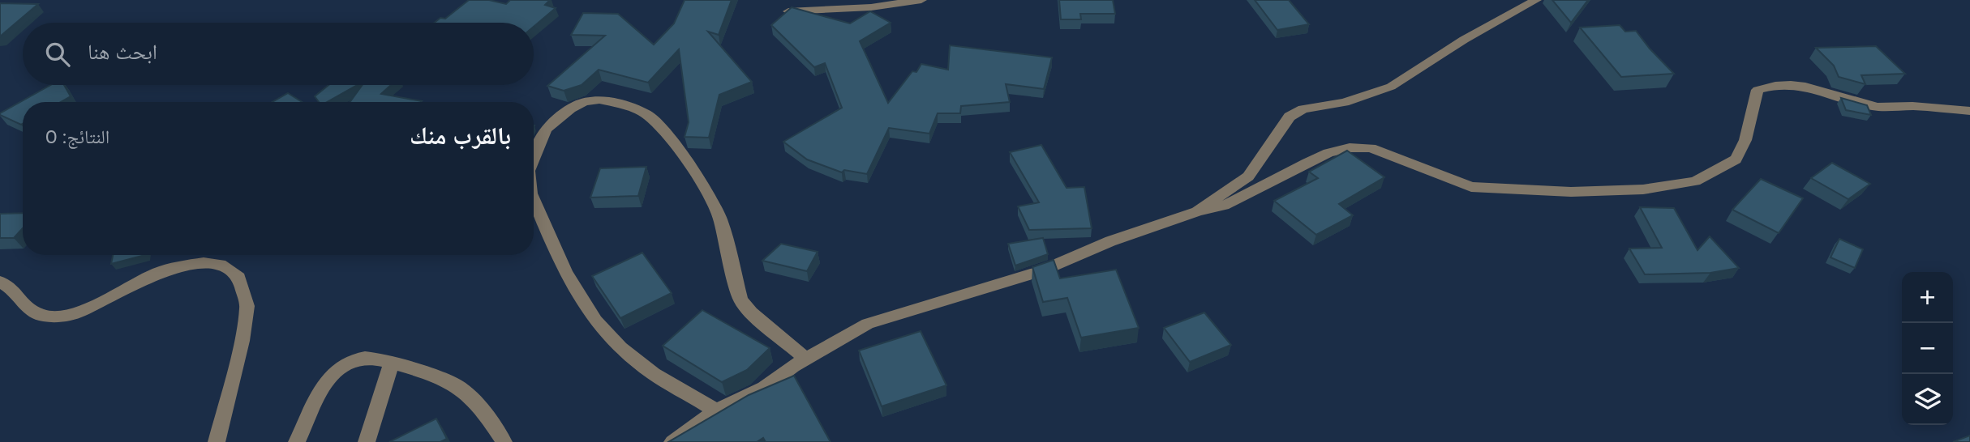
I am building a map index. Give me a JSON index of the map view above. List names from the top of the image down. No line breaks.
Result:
{"page":{"search":"ابحث هنا","heading":["بالقرب منك","النتائج: 0"],"map_buttons":["+","−"]}}
